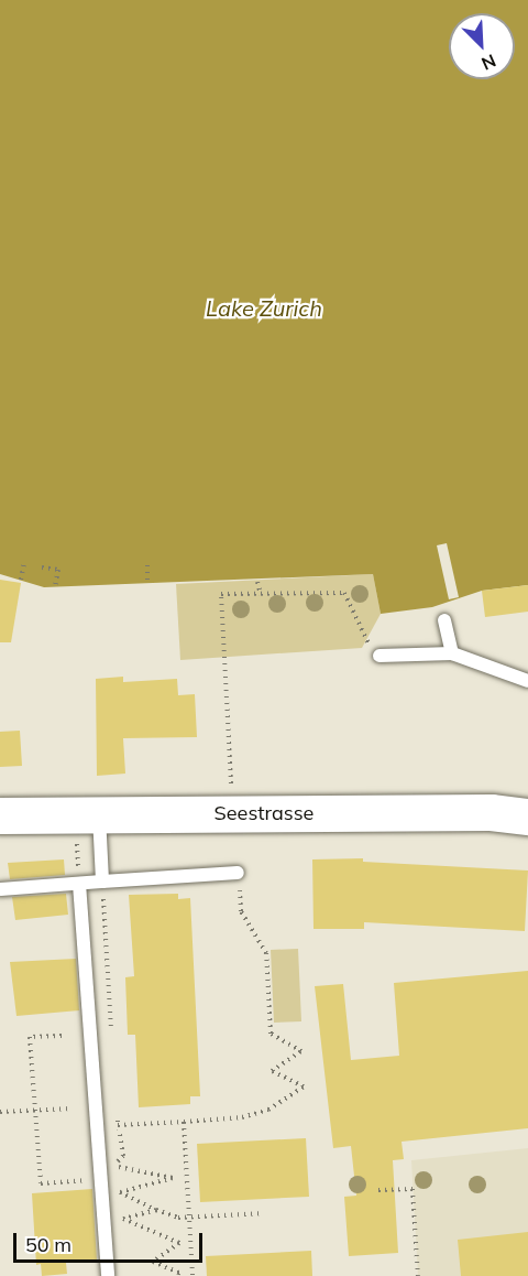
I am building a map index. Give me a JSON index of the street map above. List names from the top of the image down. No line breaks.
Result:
{"streets":{"main road":["Seestrasse"]},"water":["Lake Zurich"],"scale_bar":"50 m","north":"bottom right"}
